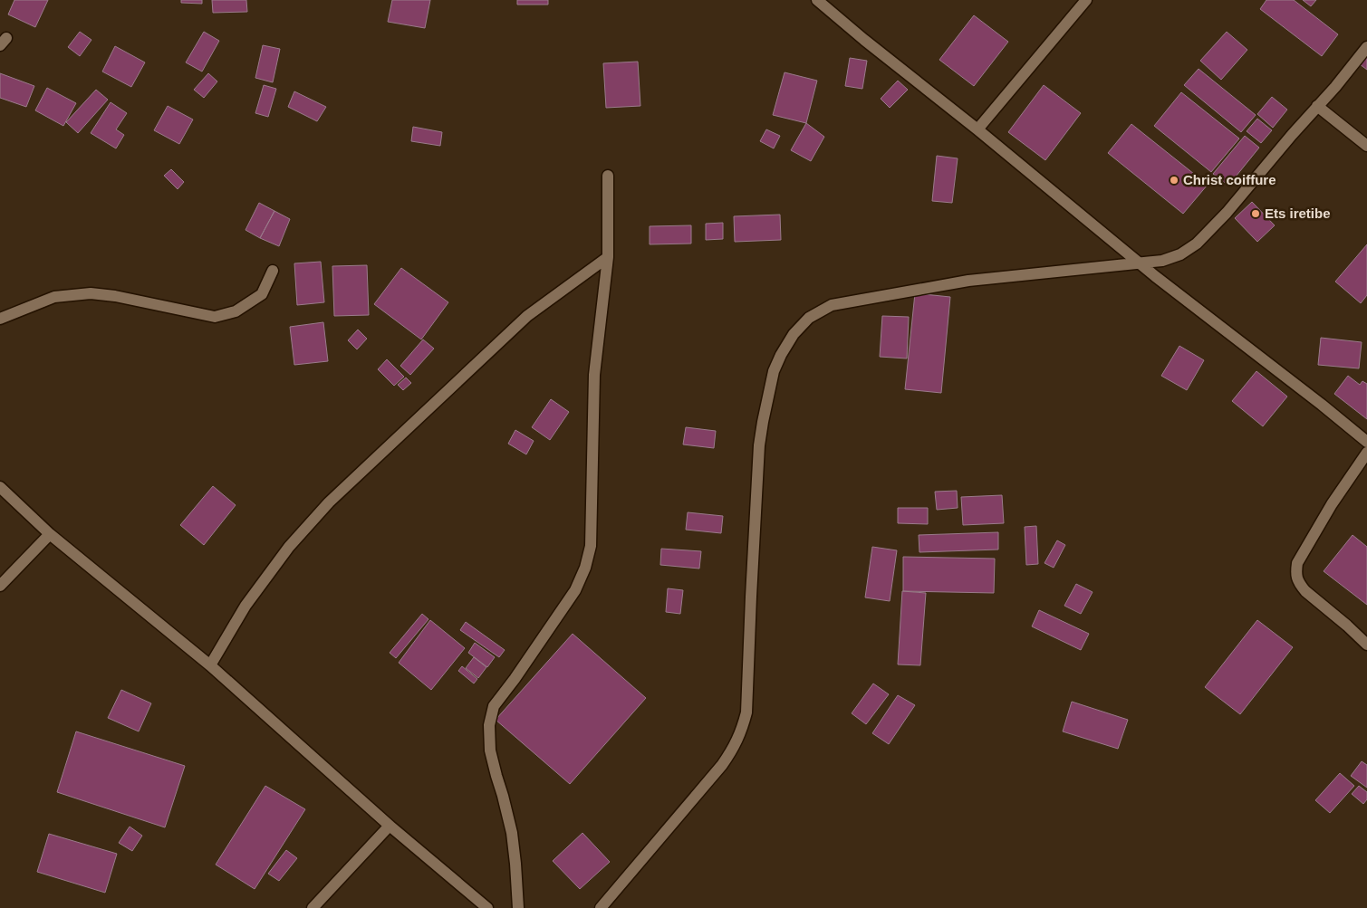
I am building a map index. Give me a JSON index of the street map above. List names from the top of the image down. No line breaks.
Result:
{"places":["Christ coiffure","Ets iretibe"]}
